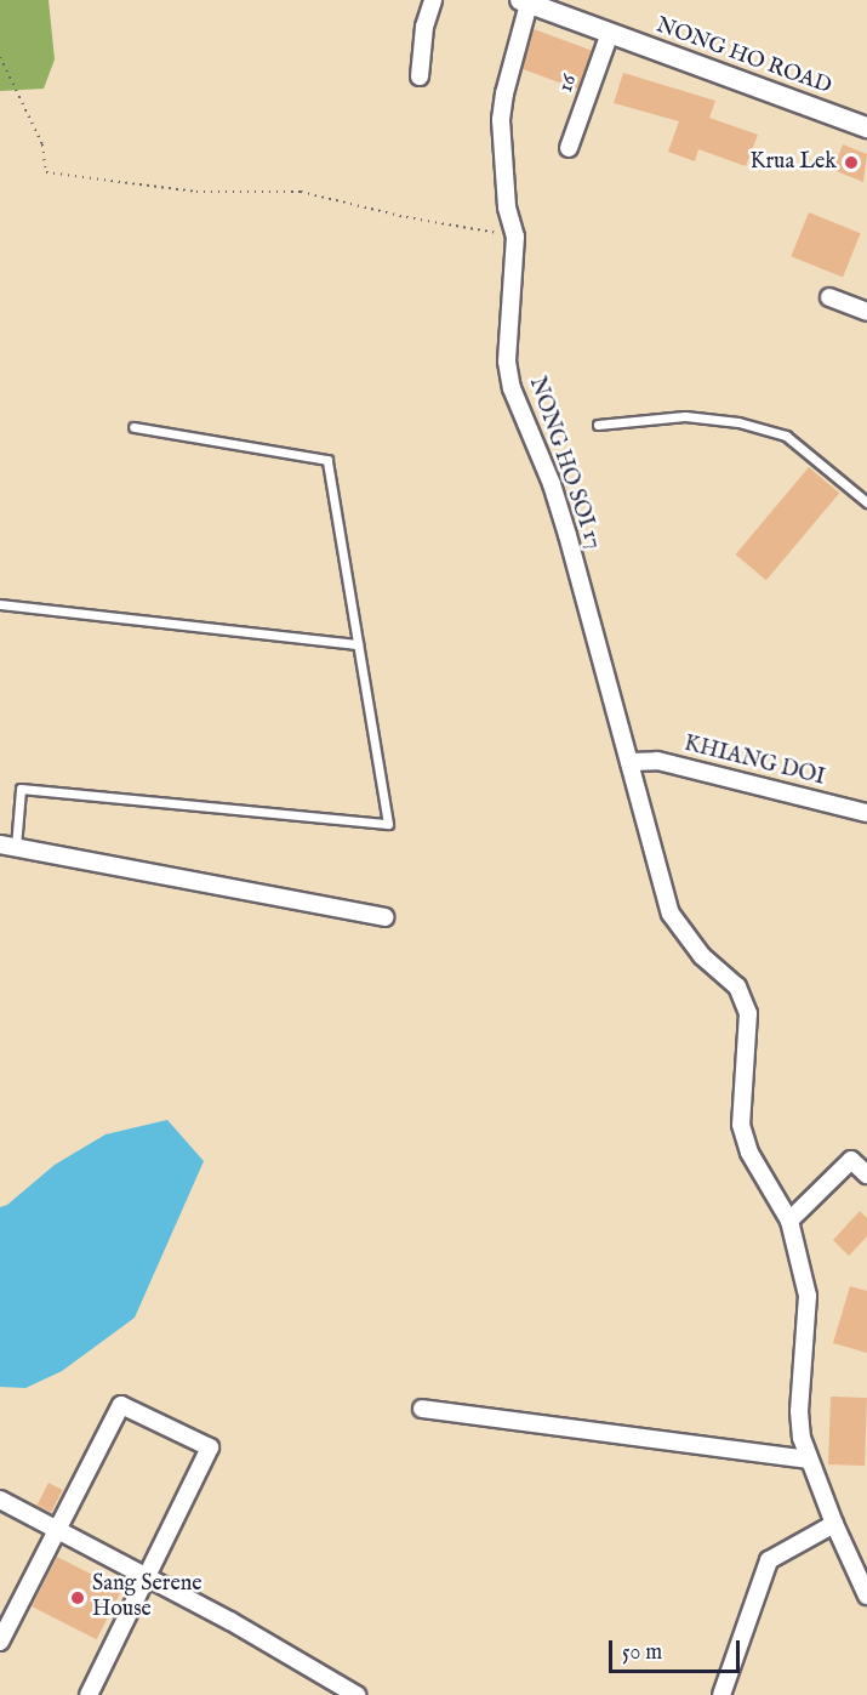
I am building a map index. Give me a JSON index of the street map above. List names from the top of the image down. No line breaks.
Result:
{"streets":{"street":["NONG HO ROAD","16","NONG HO SOI 17","KHIANG DOI"]},"crossings":[["NONG HO ROAD","16"],["NONG HO ROAD","NONG HO SOI 17"],["NONG HO SOI 17","KHIANG DOI"]],"places":["Krua Lek","Sang Serene House"],"scale_bar":"50 m"}
